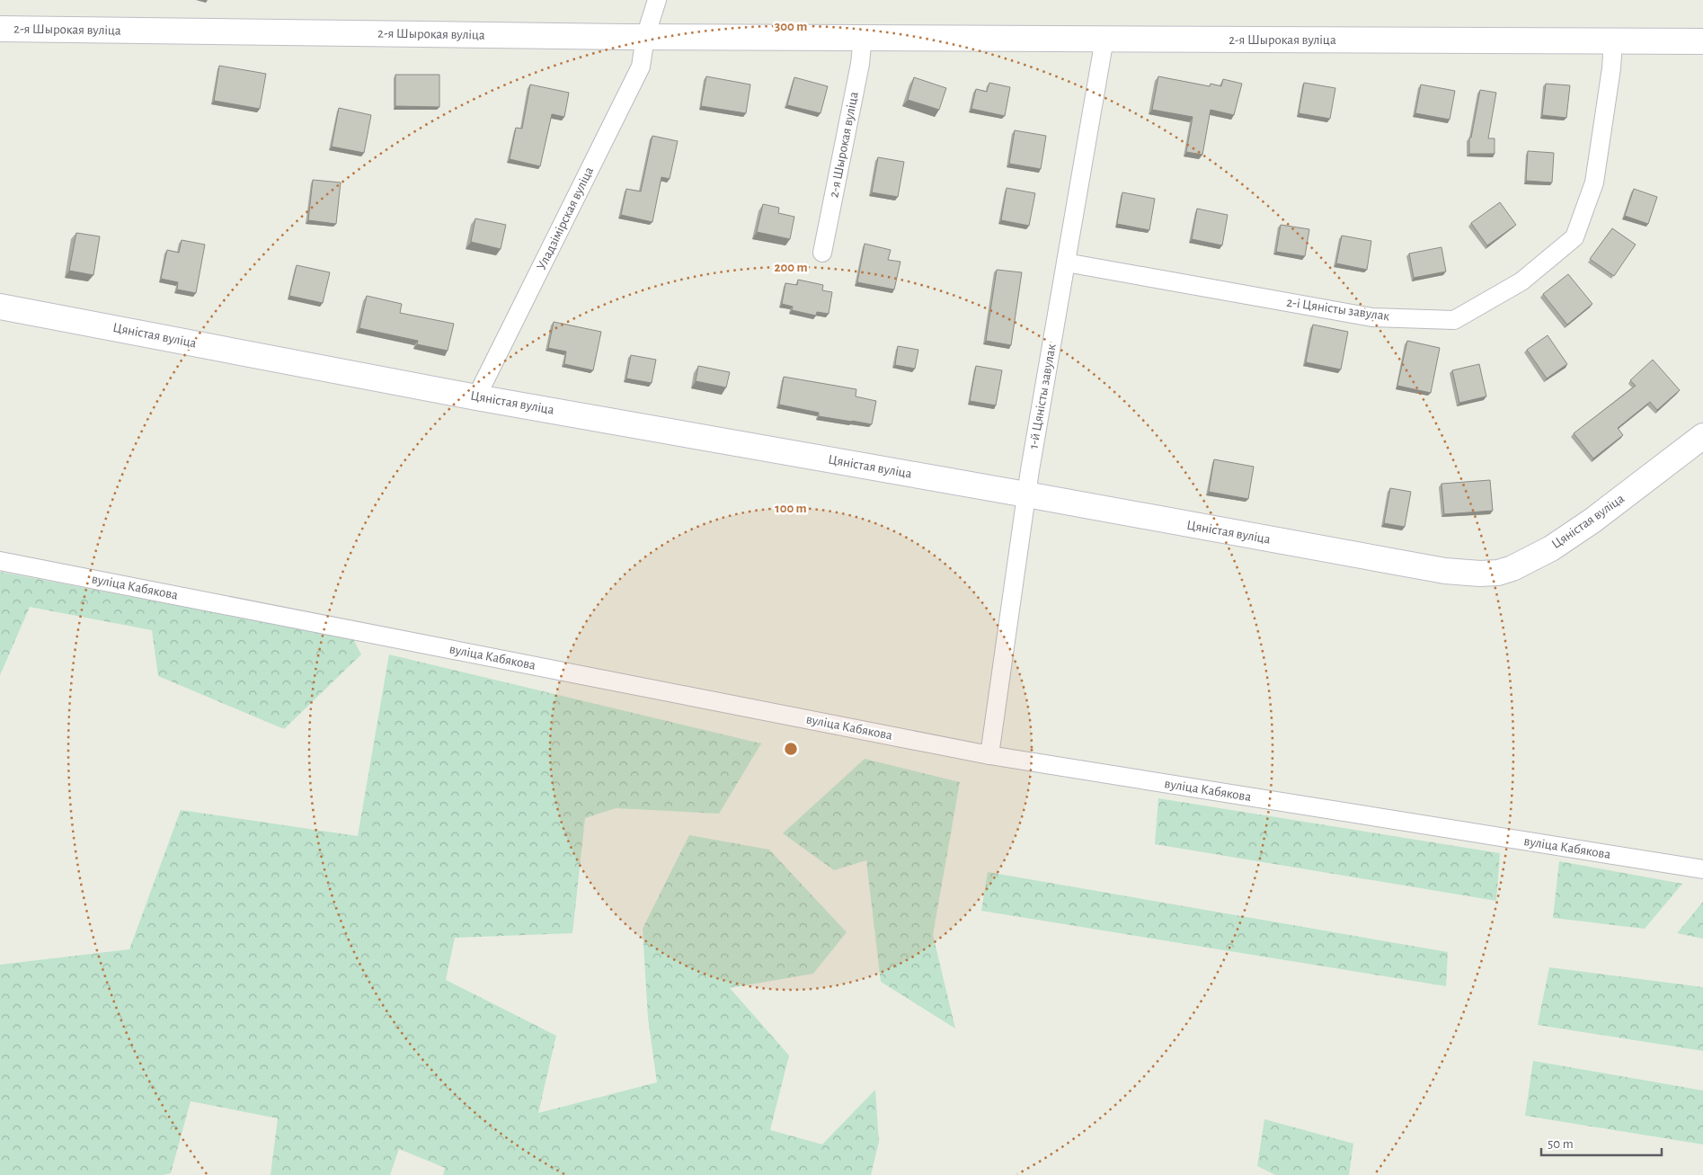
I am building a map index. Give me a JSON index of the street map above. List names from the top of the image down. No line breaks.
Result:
{"streets":{"street":["2-я Шырокая вуліца","Уладзімірская вуліца","2-і Цяністы завулак","Цяністая вуліца","1-й Цяністы завулак","вуліца Кабякова"]},"crossings":[["2-я Шырокая вуліца","Уладзімірская вуліца"],["2-я Шырокая вуліца","2-і Цяністы завулак"],["2-я Шырокая вуліца","1-й Цяністы завулак"],["Уладзімірская вуліца","Цяністая вуліца"],["2-і Цяністы завулак","1-й Цяністы завулак"],["Цяністая вуліца","1-й Цяністы завулак"],["1-й Цяністы завулак","вуліца Кабякова"]],"scale_bar":"50 m","rings":["300 m","200 m","100 m"]}
